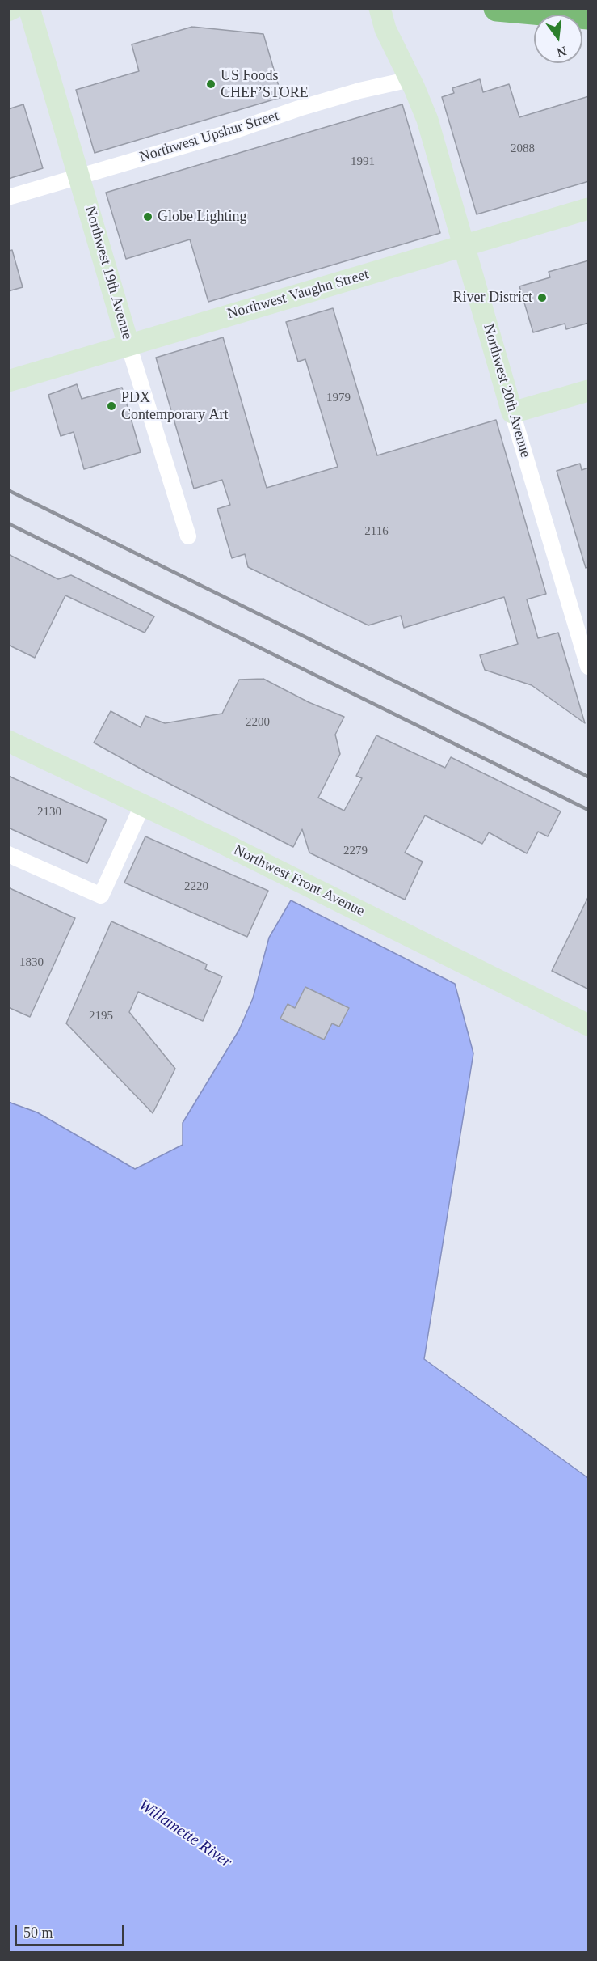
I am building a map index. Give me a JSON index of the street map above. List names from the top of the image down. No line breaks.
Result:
{"streets":{"street":["Northwest Upshur Street","Northwest 19th Avenue","Northwest Vaughn Street","Northwest 20th Avenue","Northwest Front Avenue"]},"crossings":[["Northwest Upshur Street","Northwest 19th Avenue"],["Northwest Upshur Street","Northwest 20th Avenue"],["Northwest 19th Avenue","Northwest Vaughn Street"],["Northwest Vaughn Street","Northwest 20th Avenue"]],"water":["Willamette River"],"places":["US Foods CHEF’STORE","Globe Lighting","River District","PDX Contemporary Art"],"house_numbers":["2088","1991","1979","2116","2200","2130","2279","2220","1830","2195"],"scale_bar":"50 m","north":"bottom"}
